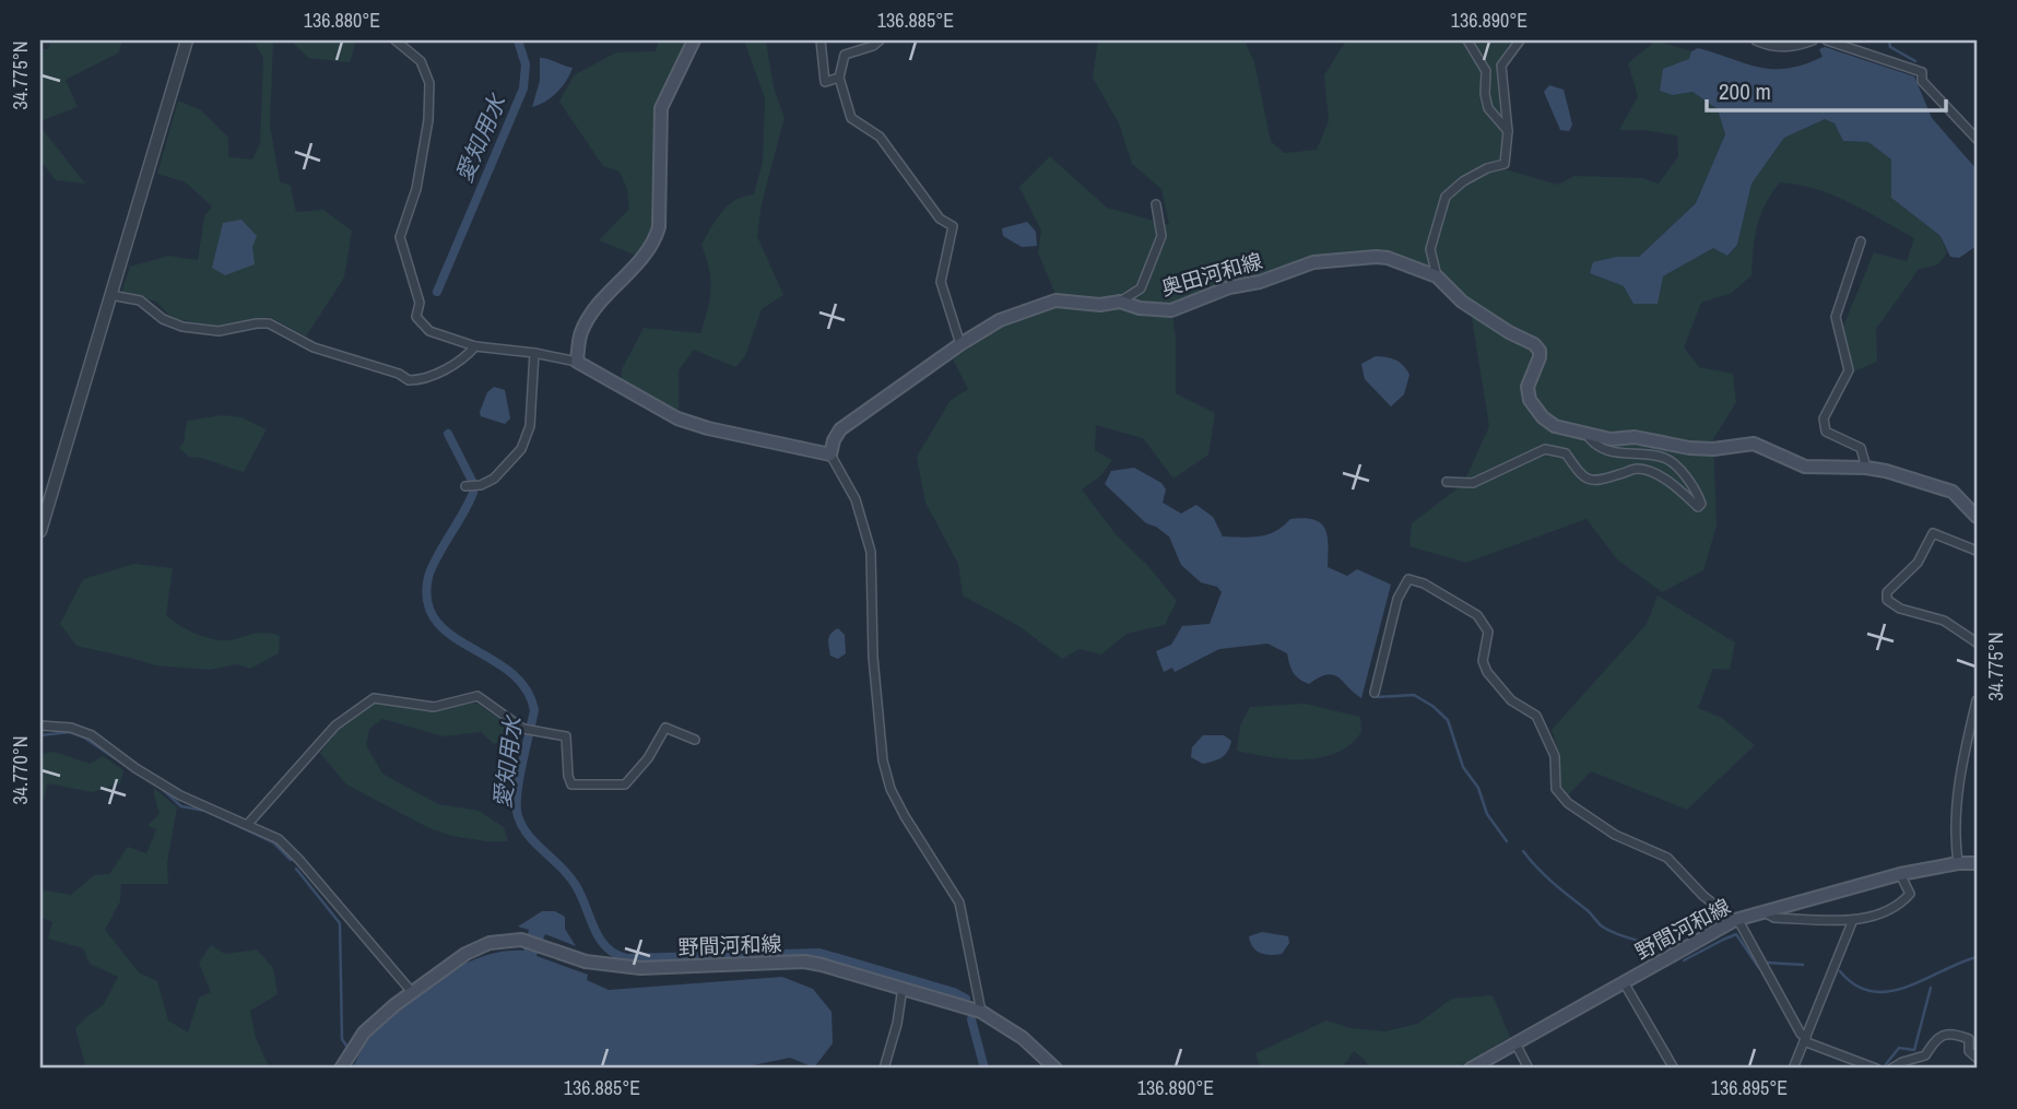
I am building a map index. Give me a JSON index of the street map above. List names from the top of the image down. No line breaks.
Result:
{"streets":{"main road":["奥田河和線","野間河和線"]},"water":["愛知用水"],"scale_bar":"200 m","coordinates":["136.880°E","136.885°E","136.890°E","34.775°N","34.770°N","136.895°E"]}
